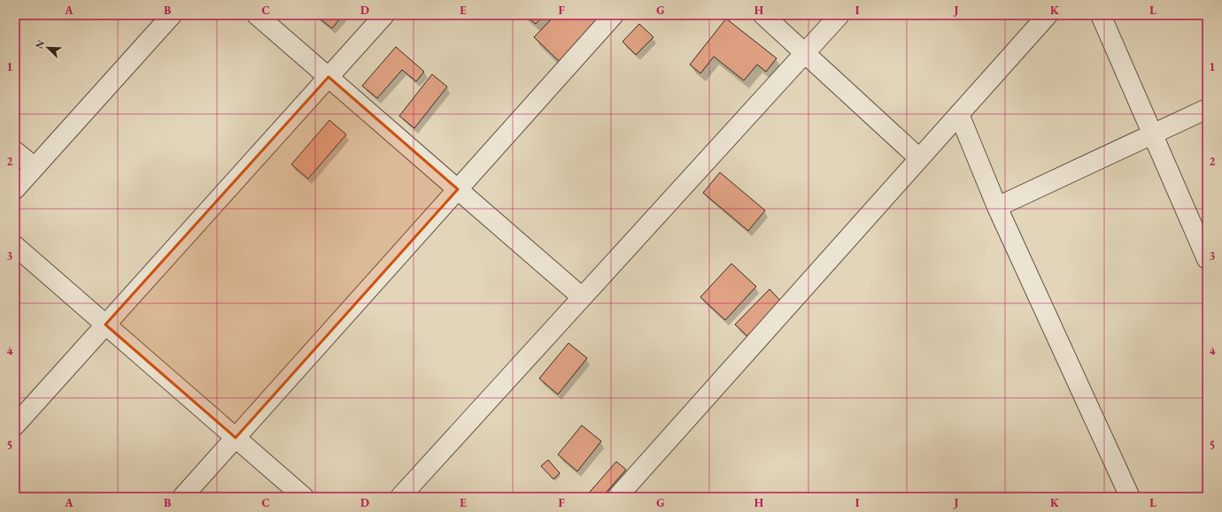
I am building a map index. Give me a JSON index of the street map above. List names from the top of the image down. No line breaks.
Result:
{"north":"top left","grid":{"columns":["A","B","C","D","E","F","G","H","I","J","K","L"],"rows":["1","2","3","4","5"]}}
